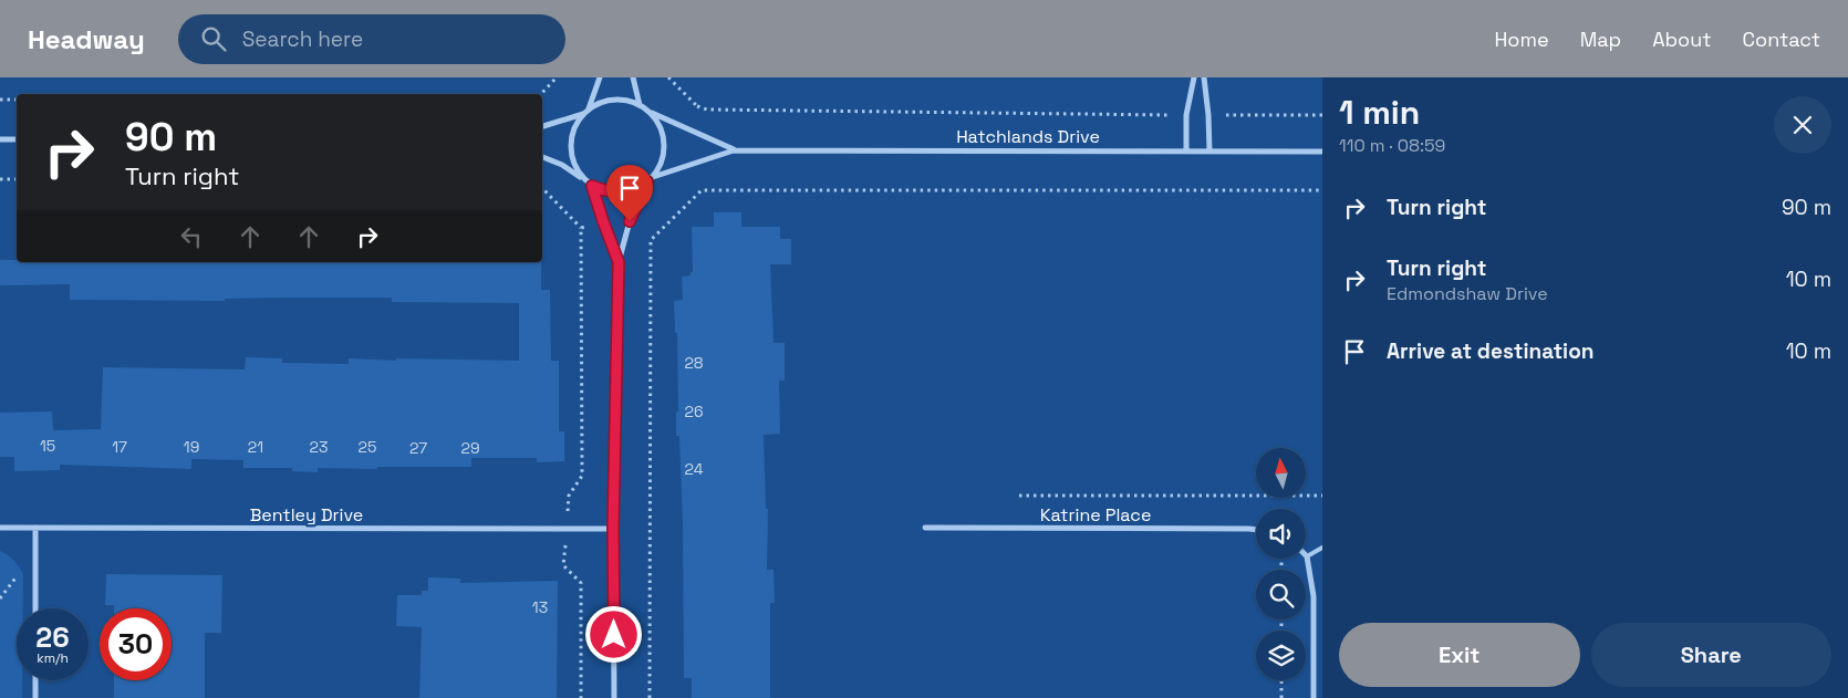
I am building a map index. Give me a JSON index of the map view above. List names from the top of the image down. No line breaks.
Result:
{"streets":{"street":["Hatchlands Drive","Bentley Drive","Katrine Place"]},"house_numbers":["28","26","15","17","19","21","23","25","27","29","24","13"],"north":"top","page":{"header":"Headway","search":"Search here","nav":["Home","Map","About","Contact"],"heading":["1 min","110 m · 08:59"],"turn":["90 m","Turn right"],"list":[{"name":"Turn right","value":"90 m"},{"name":"Turn right","note":"Edmondshaw Drive","value":"10 m"},{"name":"Arrive at destination","value":"10 m"}],"speed":"26 km/h","limit":"30","buttons":["Exit","Share"]}}
